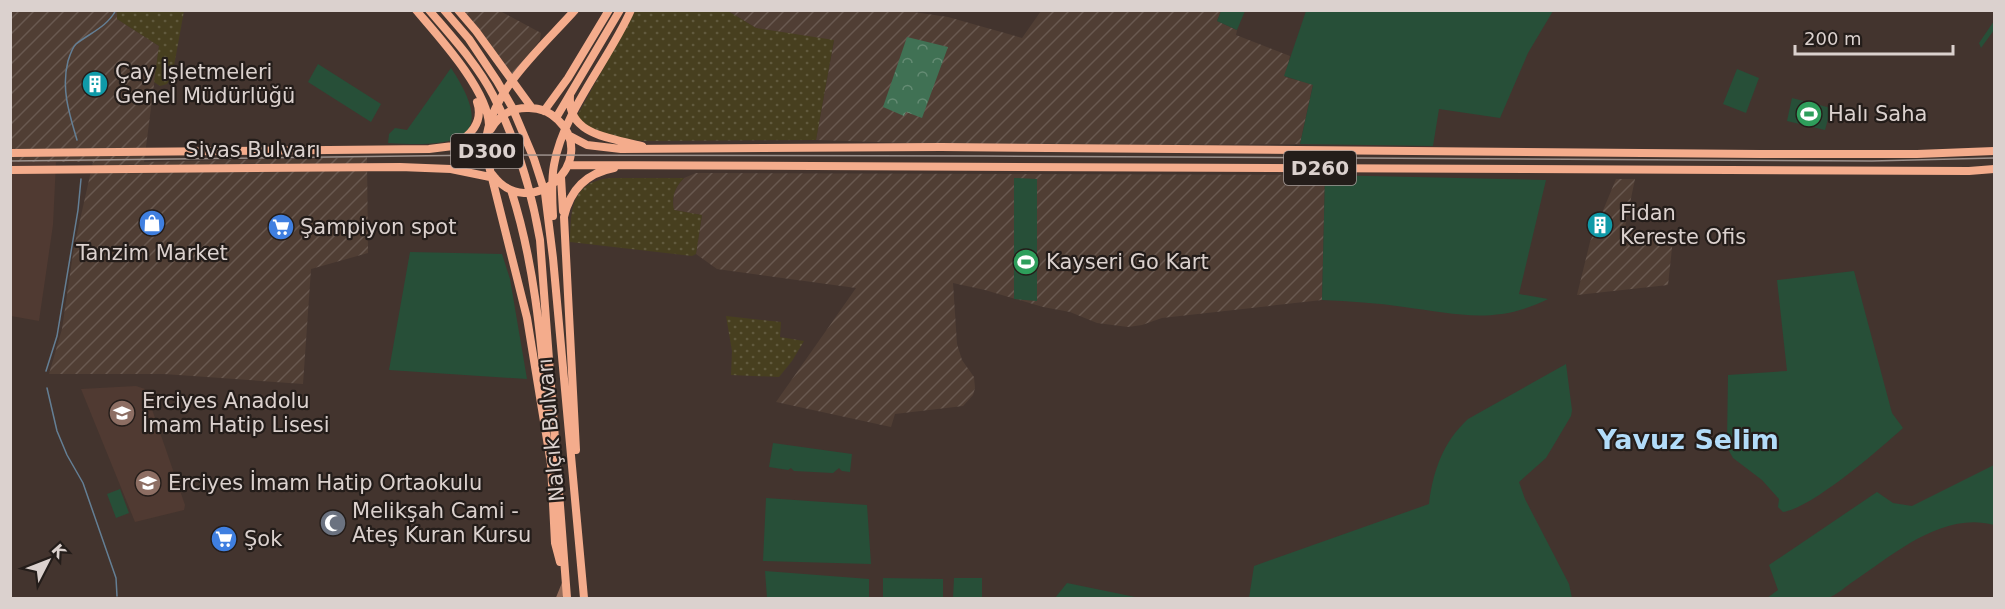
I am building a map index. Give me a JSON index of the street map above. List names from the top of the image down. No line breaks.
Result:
{"streets":{"highway":["Sivas Bulvarı","D300","D260","Nalçık Bulvarı"]},"crossings":[["Sivas Bulvarı","D300"],["D300","Nalçık Bulvarı"]],"districts":["Yavuz Selim"],"places":{"building":["Çay İşletmeleri Genel Müdürlüğü","Fidan Kereste Ofis"],"sports":["Halı Saha","Kayseri Go Kart"],"shop":["Tanzim Market"],"supermarket":["Şampiyon spot","Şok"],"school or university":["Erciyes Anadolu İmam Hatip Lisesi","Erciyes İmam Hatip Ortaokulu"],"mosque":["Melikşah Cami - Ateş Kuran Kursu"]},"scale_bar":"200 m","north":"top right"}
